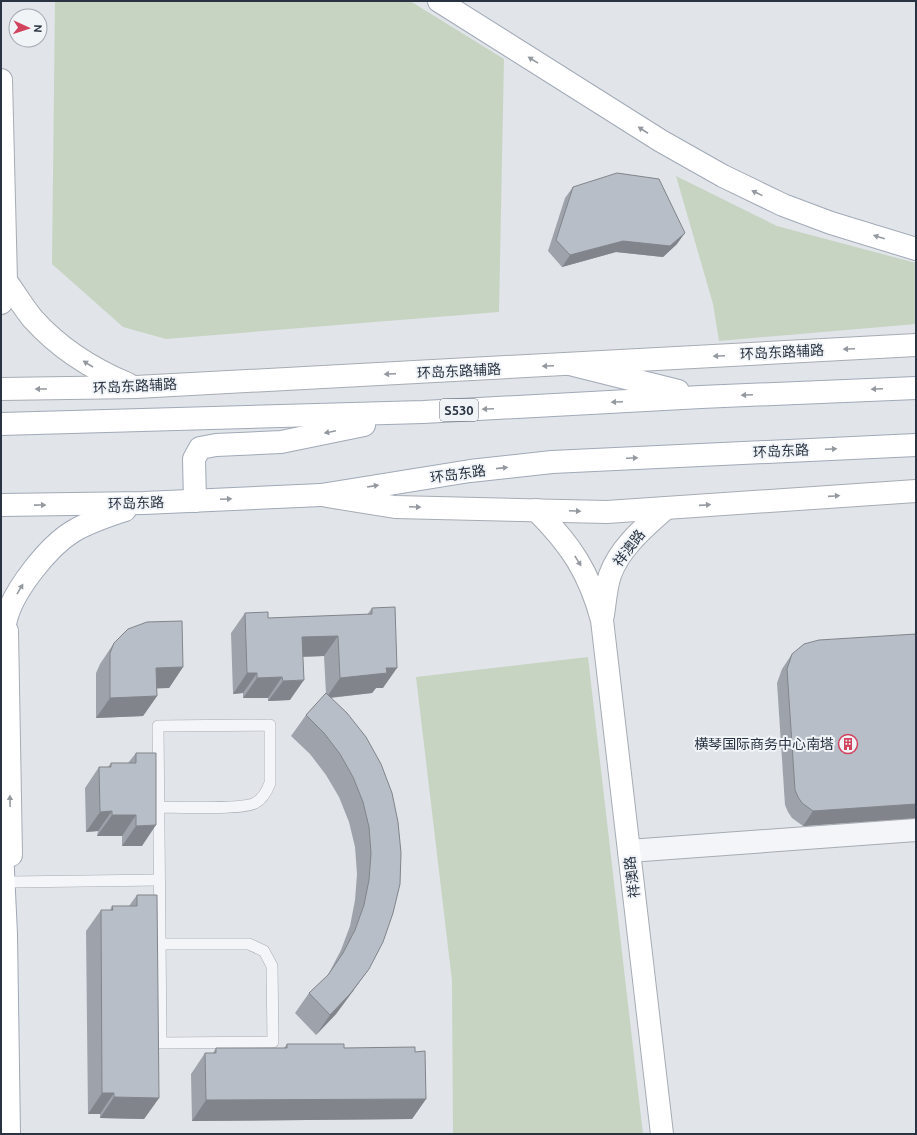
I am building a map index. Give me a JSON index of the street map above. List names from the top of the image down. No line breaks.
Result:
{"streets":{"main road":["环岛东路辅路","S530","环岛东路","祥澳路"]},"places":{"building":["横琴国际商务中心南塔"]},"north":"right"}
